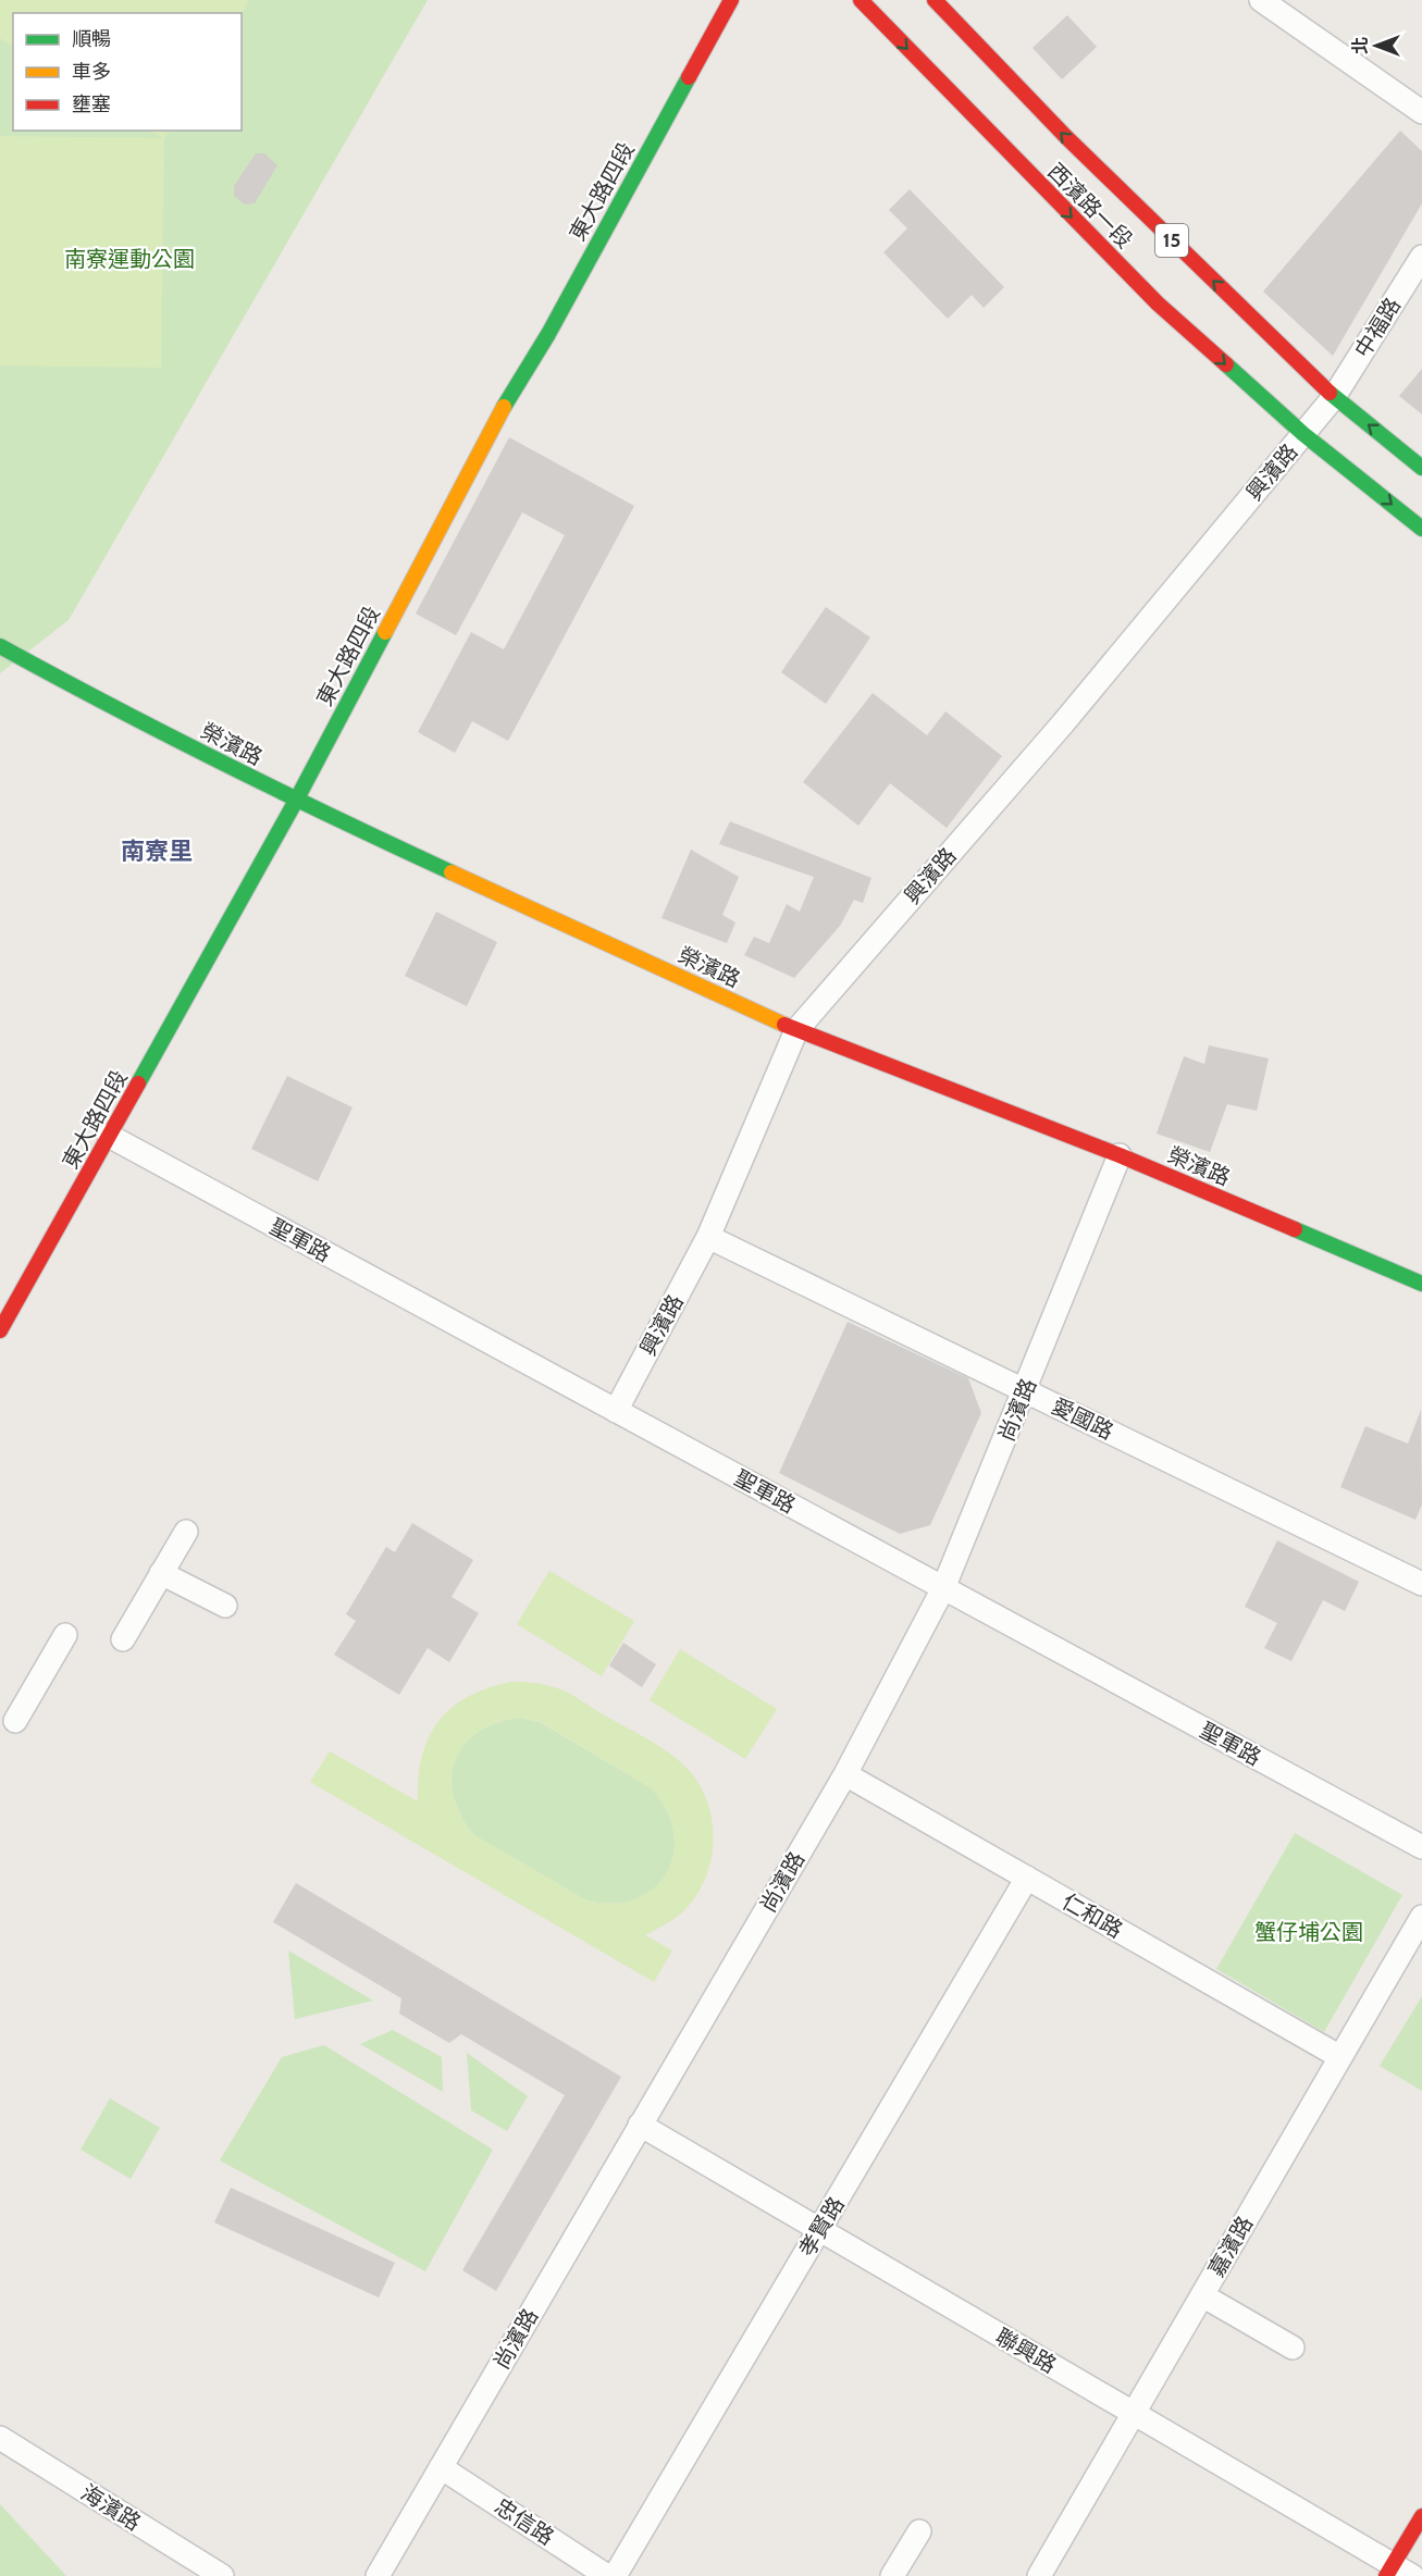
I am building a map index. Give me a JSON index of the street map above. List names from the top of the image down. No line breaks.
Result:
{"streets":{"main road":["東大路四段","西濱路一段","15","榮濱路"],"street":["中福路","興濱路","聖軍路","尚濱路","愛國路","仁和路","孝賢路","嘉濱路","聯興路","海濱路","忠信路"]},"crossings":[["東大路四段","榮濱路"],["東大路四段","聖軍路"],["西濱路一段","中福路"],["西濱路一段","興濱路"],["中福路","興濱路"],["興濱路","榮濱路"],["興濱路","聖軍路"],["興濱路","愛國路"],["榮濱路","尚濱路"],["聖軍路","尚濱路"],["尚濱路","愛國路"],["尚濱路","仁和路"],["尚濱路","聯興路"],["尚濱路","忠信路"],["仁和路","孝賢路"],["仁和路","嘉濱路"],["孝賢路","聯興路"],["嘉濱路","聯興路"]],"districts":["南寮里"],"parks":["南寮運動公園","蟹仔埔公園"],"legend":["順暢","車多","壅塞"],"north":"left"}
